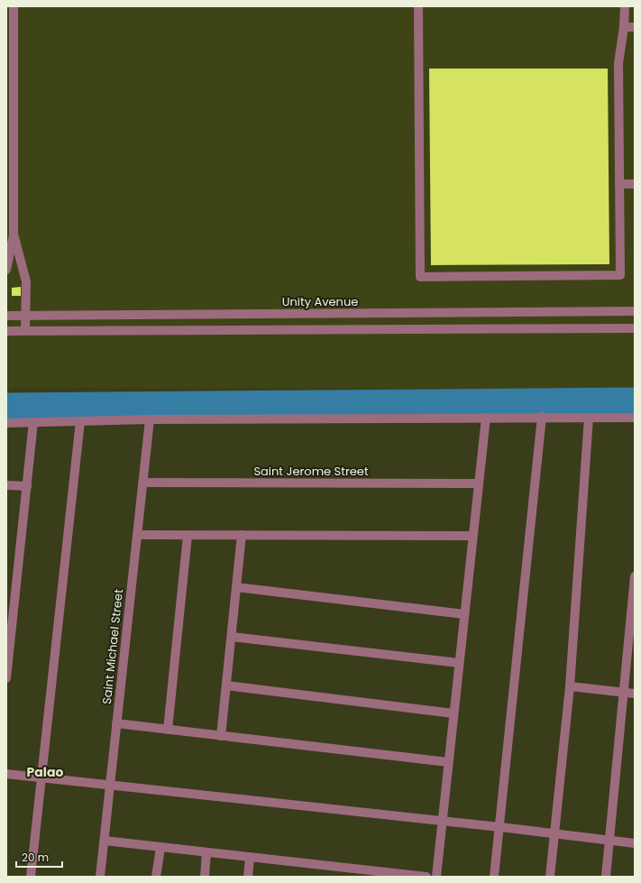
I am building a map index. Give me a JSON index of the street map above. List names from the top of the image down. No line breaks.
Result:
{"streets":{"street":["Unity Avenue","Saint Jerome Street","Saint Michael Street"]},"crossings":[["Saint Jerome Street","Saint Michael Street"]],"districts":["Palao"],"scale_bar":"20 m"}
